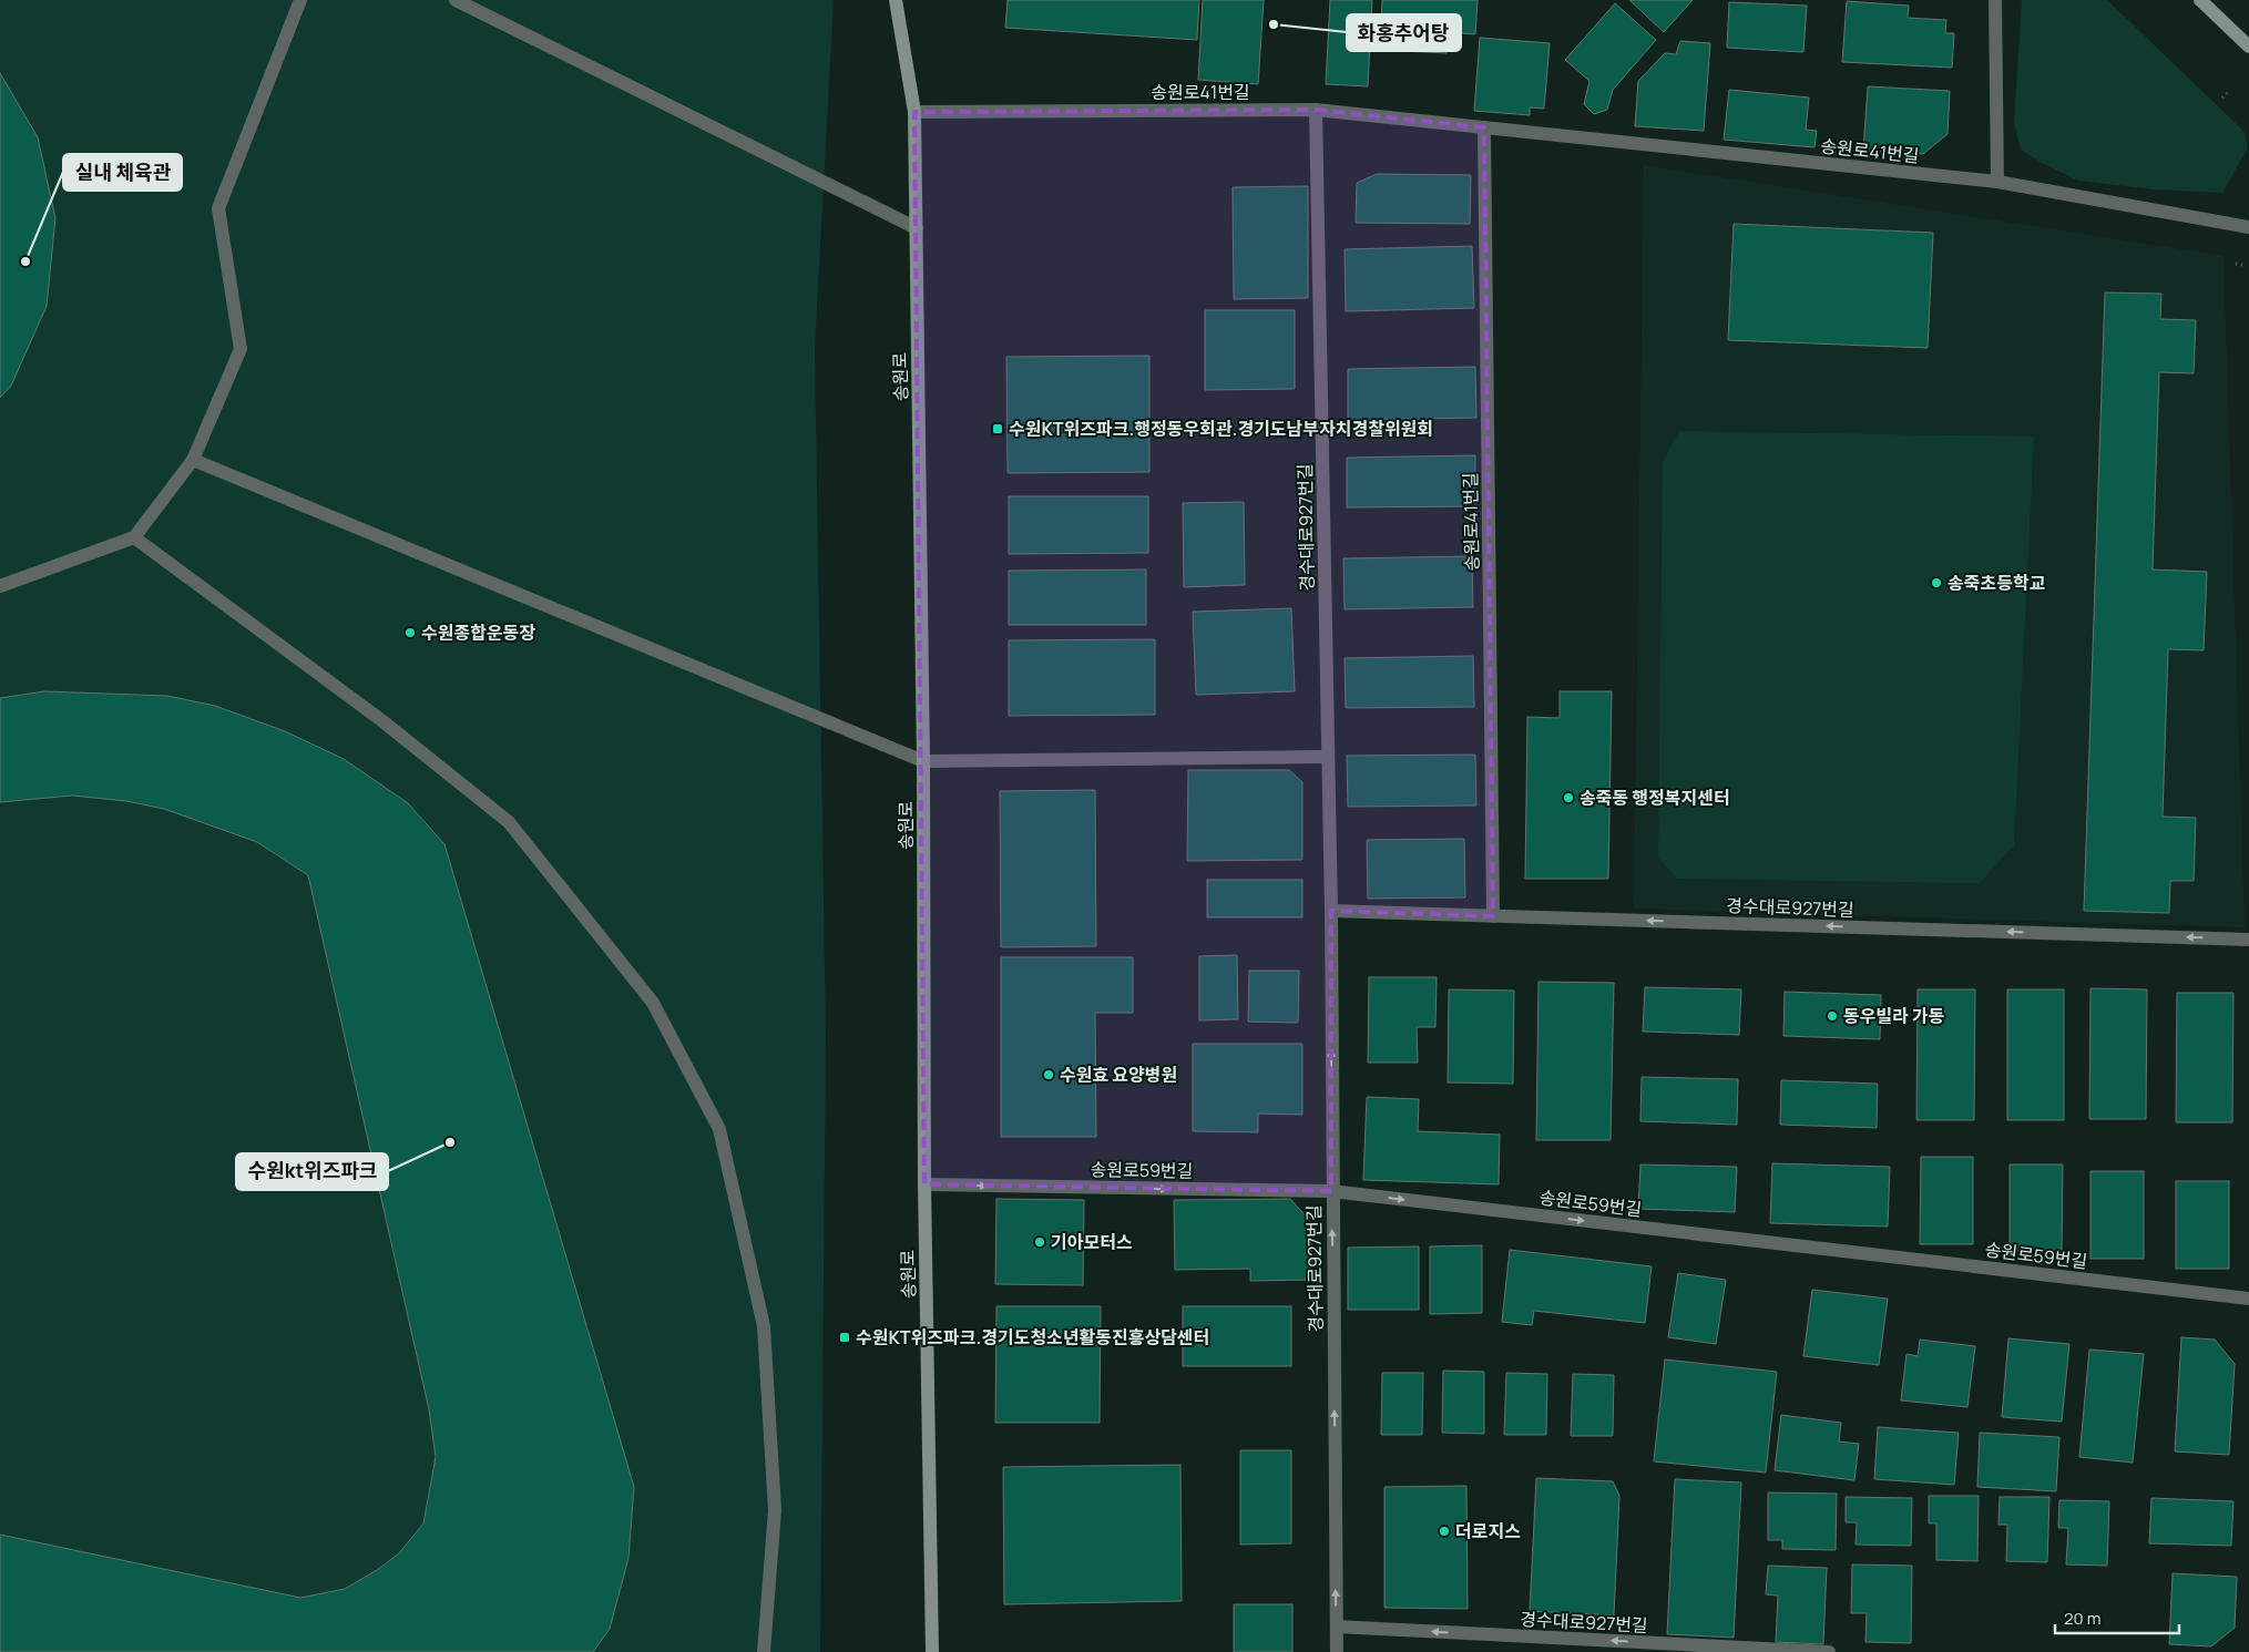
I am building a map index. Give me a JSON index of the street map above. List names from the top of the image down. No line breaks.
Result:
{"streets":{"main road":["송원로"],"street":["송원로41번길","경수대로927번길","송원로59번길"]},"crossings":[["송원로41번길","송원로"],["송원로41번길","경수대로927번길"],["송원로","송원로59번길"],["경수대로927번길","송원로59번길"]],"one_way":["송원로59번길"],"places":{"other":["화홍추어탕","실내 체육관","송죽초등학교","수원종합운동장","송죽동 행정복지센터","동우빌라 가동","수원효 요양병원","수원kt위즈파크","기아모터스","더로지스"],"transit":["수원KT위즈파크.행정동우회관.경기도남부자치경찰위원회","수원KT위즈파크.경기도청소년활동진흥상담센터"]},"scale_bar":"20 m"}
